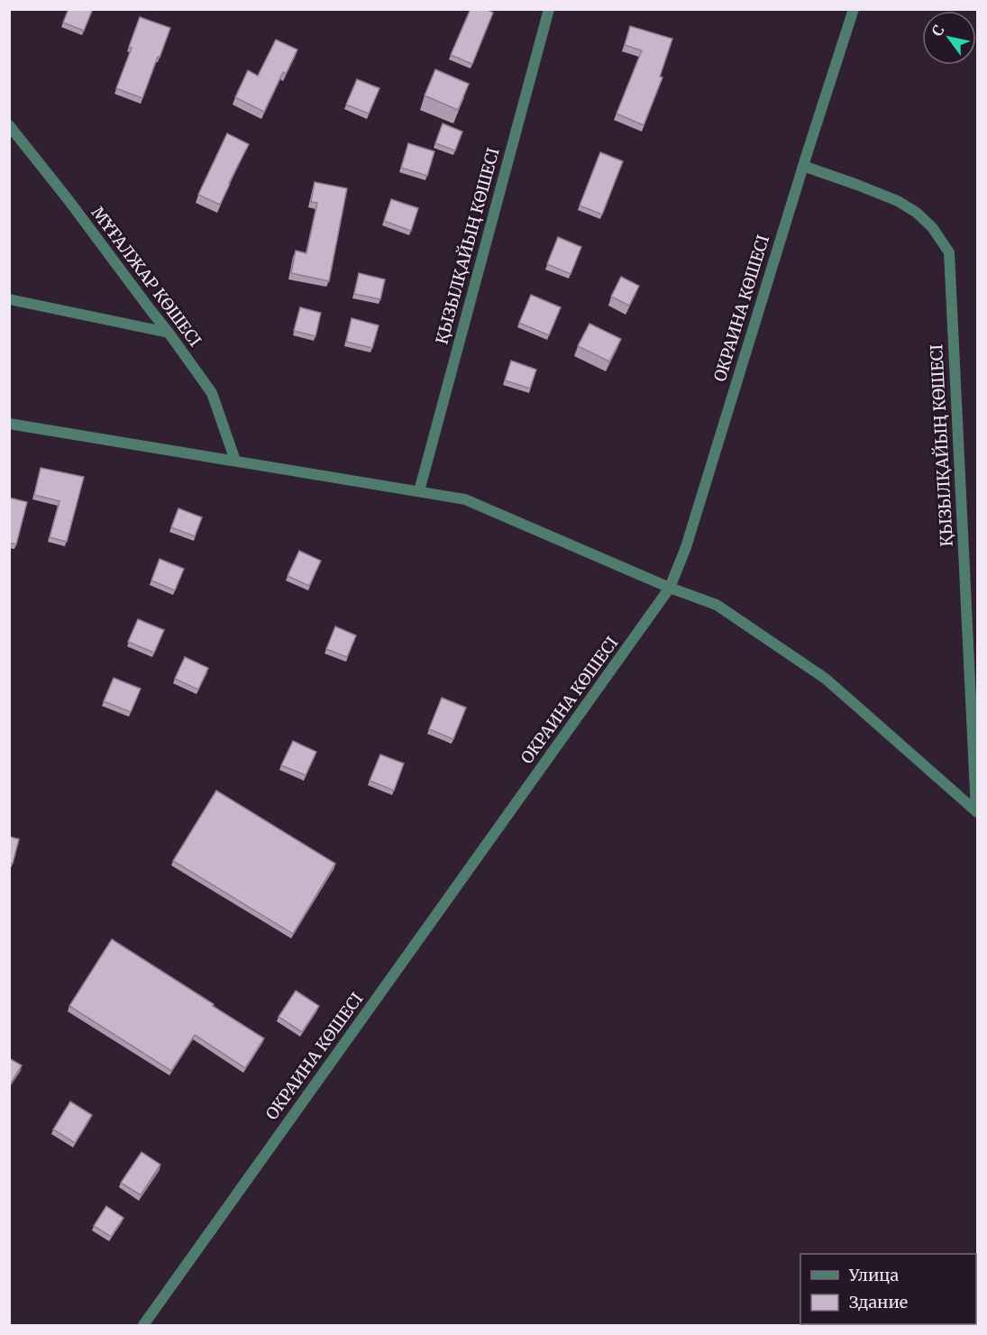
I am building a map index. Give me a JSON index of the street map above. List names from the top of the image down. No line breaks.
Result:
{"streets":{"street":["ҚЫЗЫЛҚАЙЫҢ КӨШЕСІ","МҰҒАЛЖАР КӨШЕСІ","ОКРАИНА КӨШЕСІ"]},"crossings":[["ҚЫЗЫЛҚАЙЫҢ КӨШЕСІ","ОКРАИНА КӨШЕСІ"]],"legend":["Улица","Здание"],"north":"top left"}
